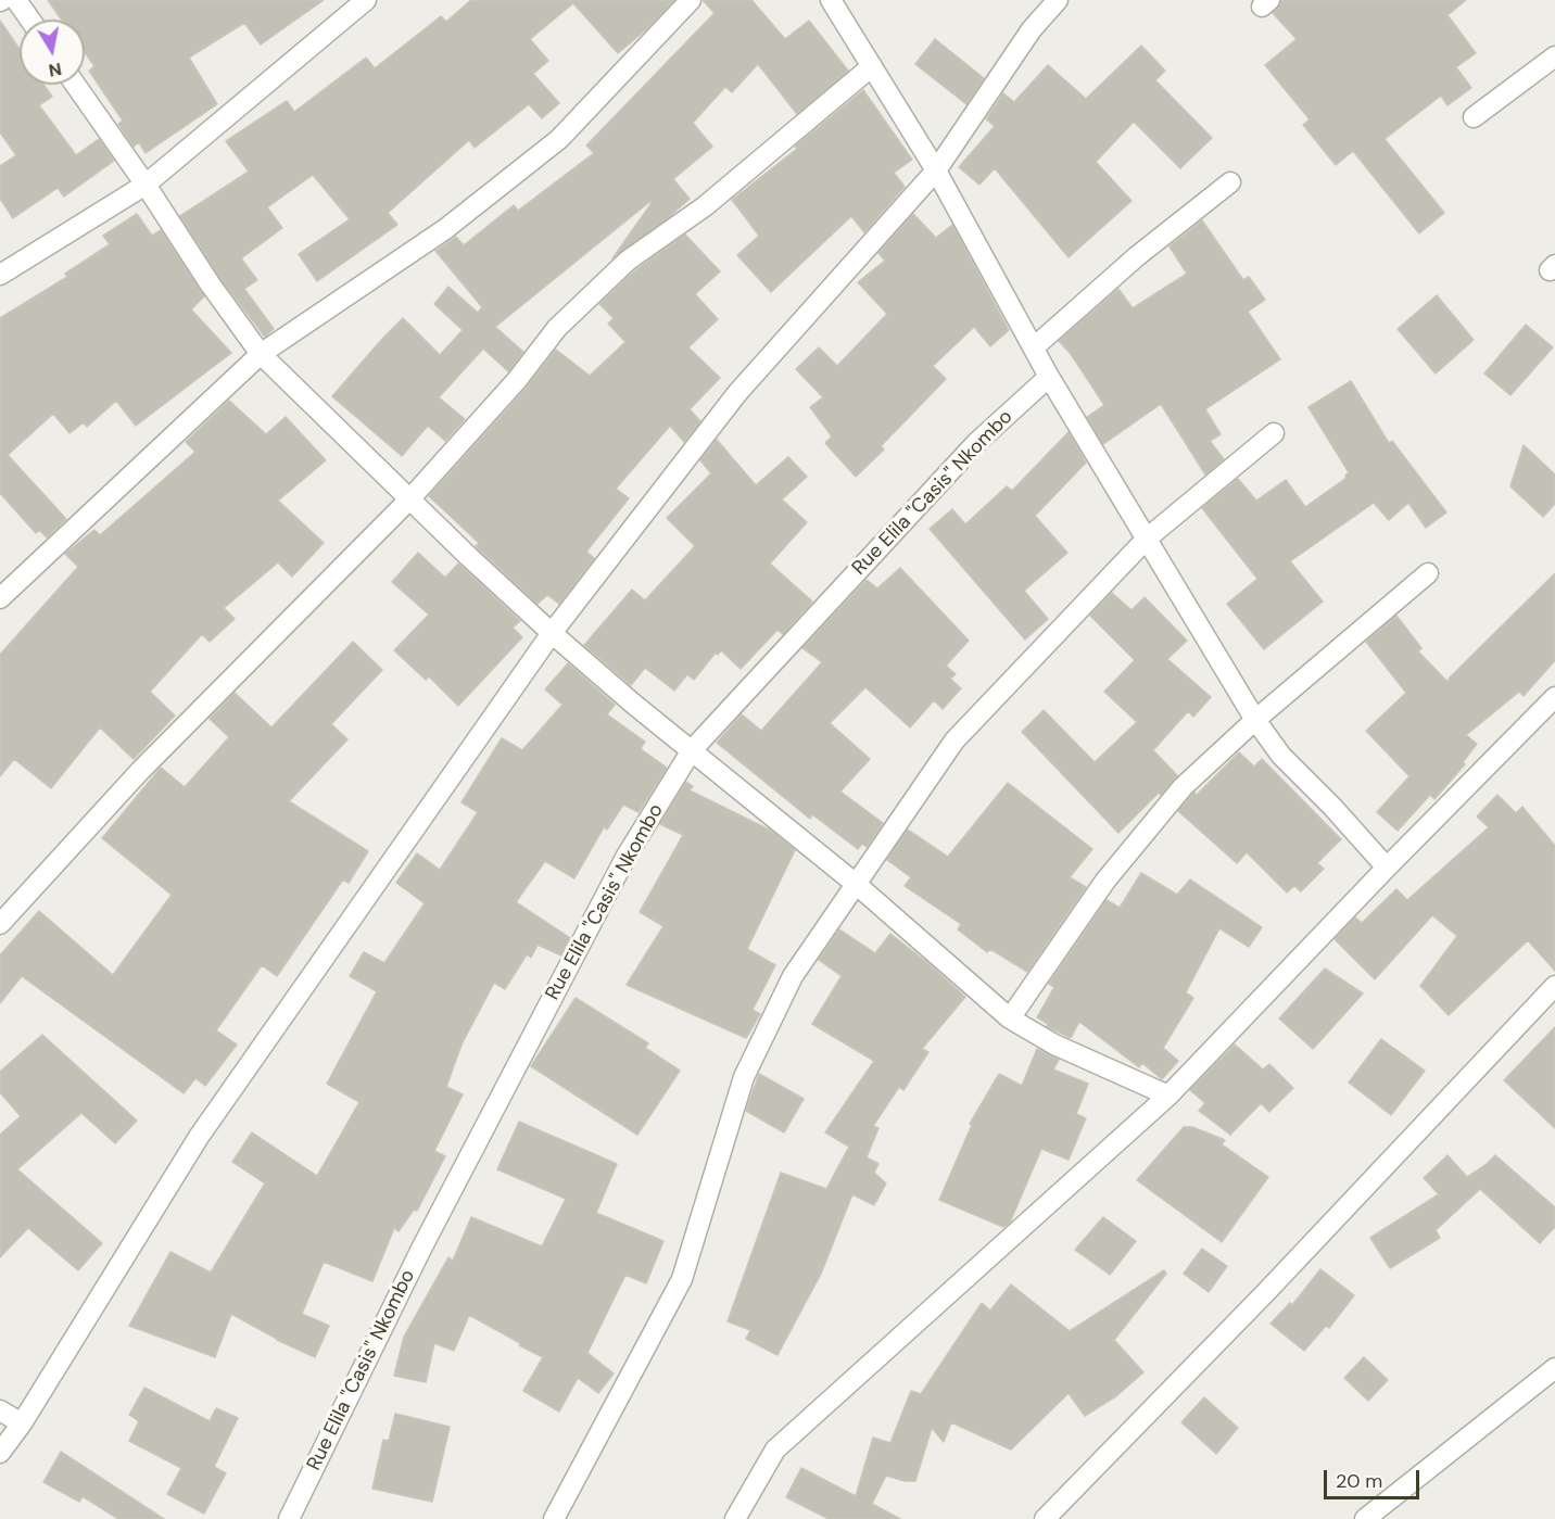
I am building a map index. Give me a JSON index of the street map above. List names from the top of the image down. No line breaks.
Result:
{"streets":{"street":["Rue Elila \"Casis\" Nkombo"]},"scale_bar":"20 m","north":"bottom"}
